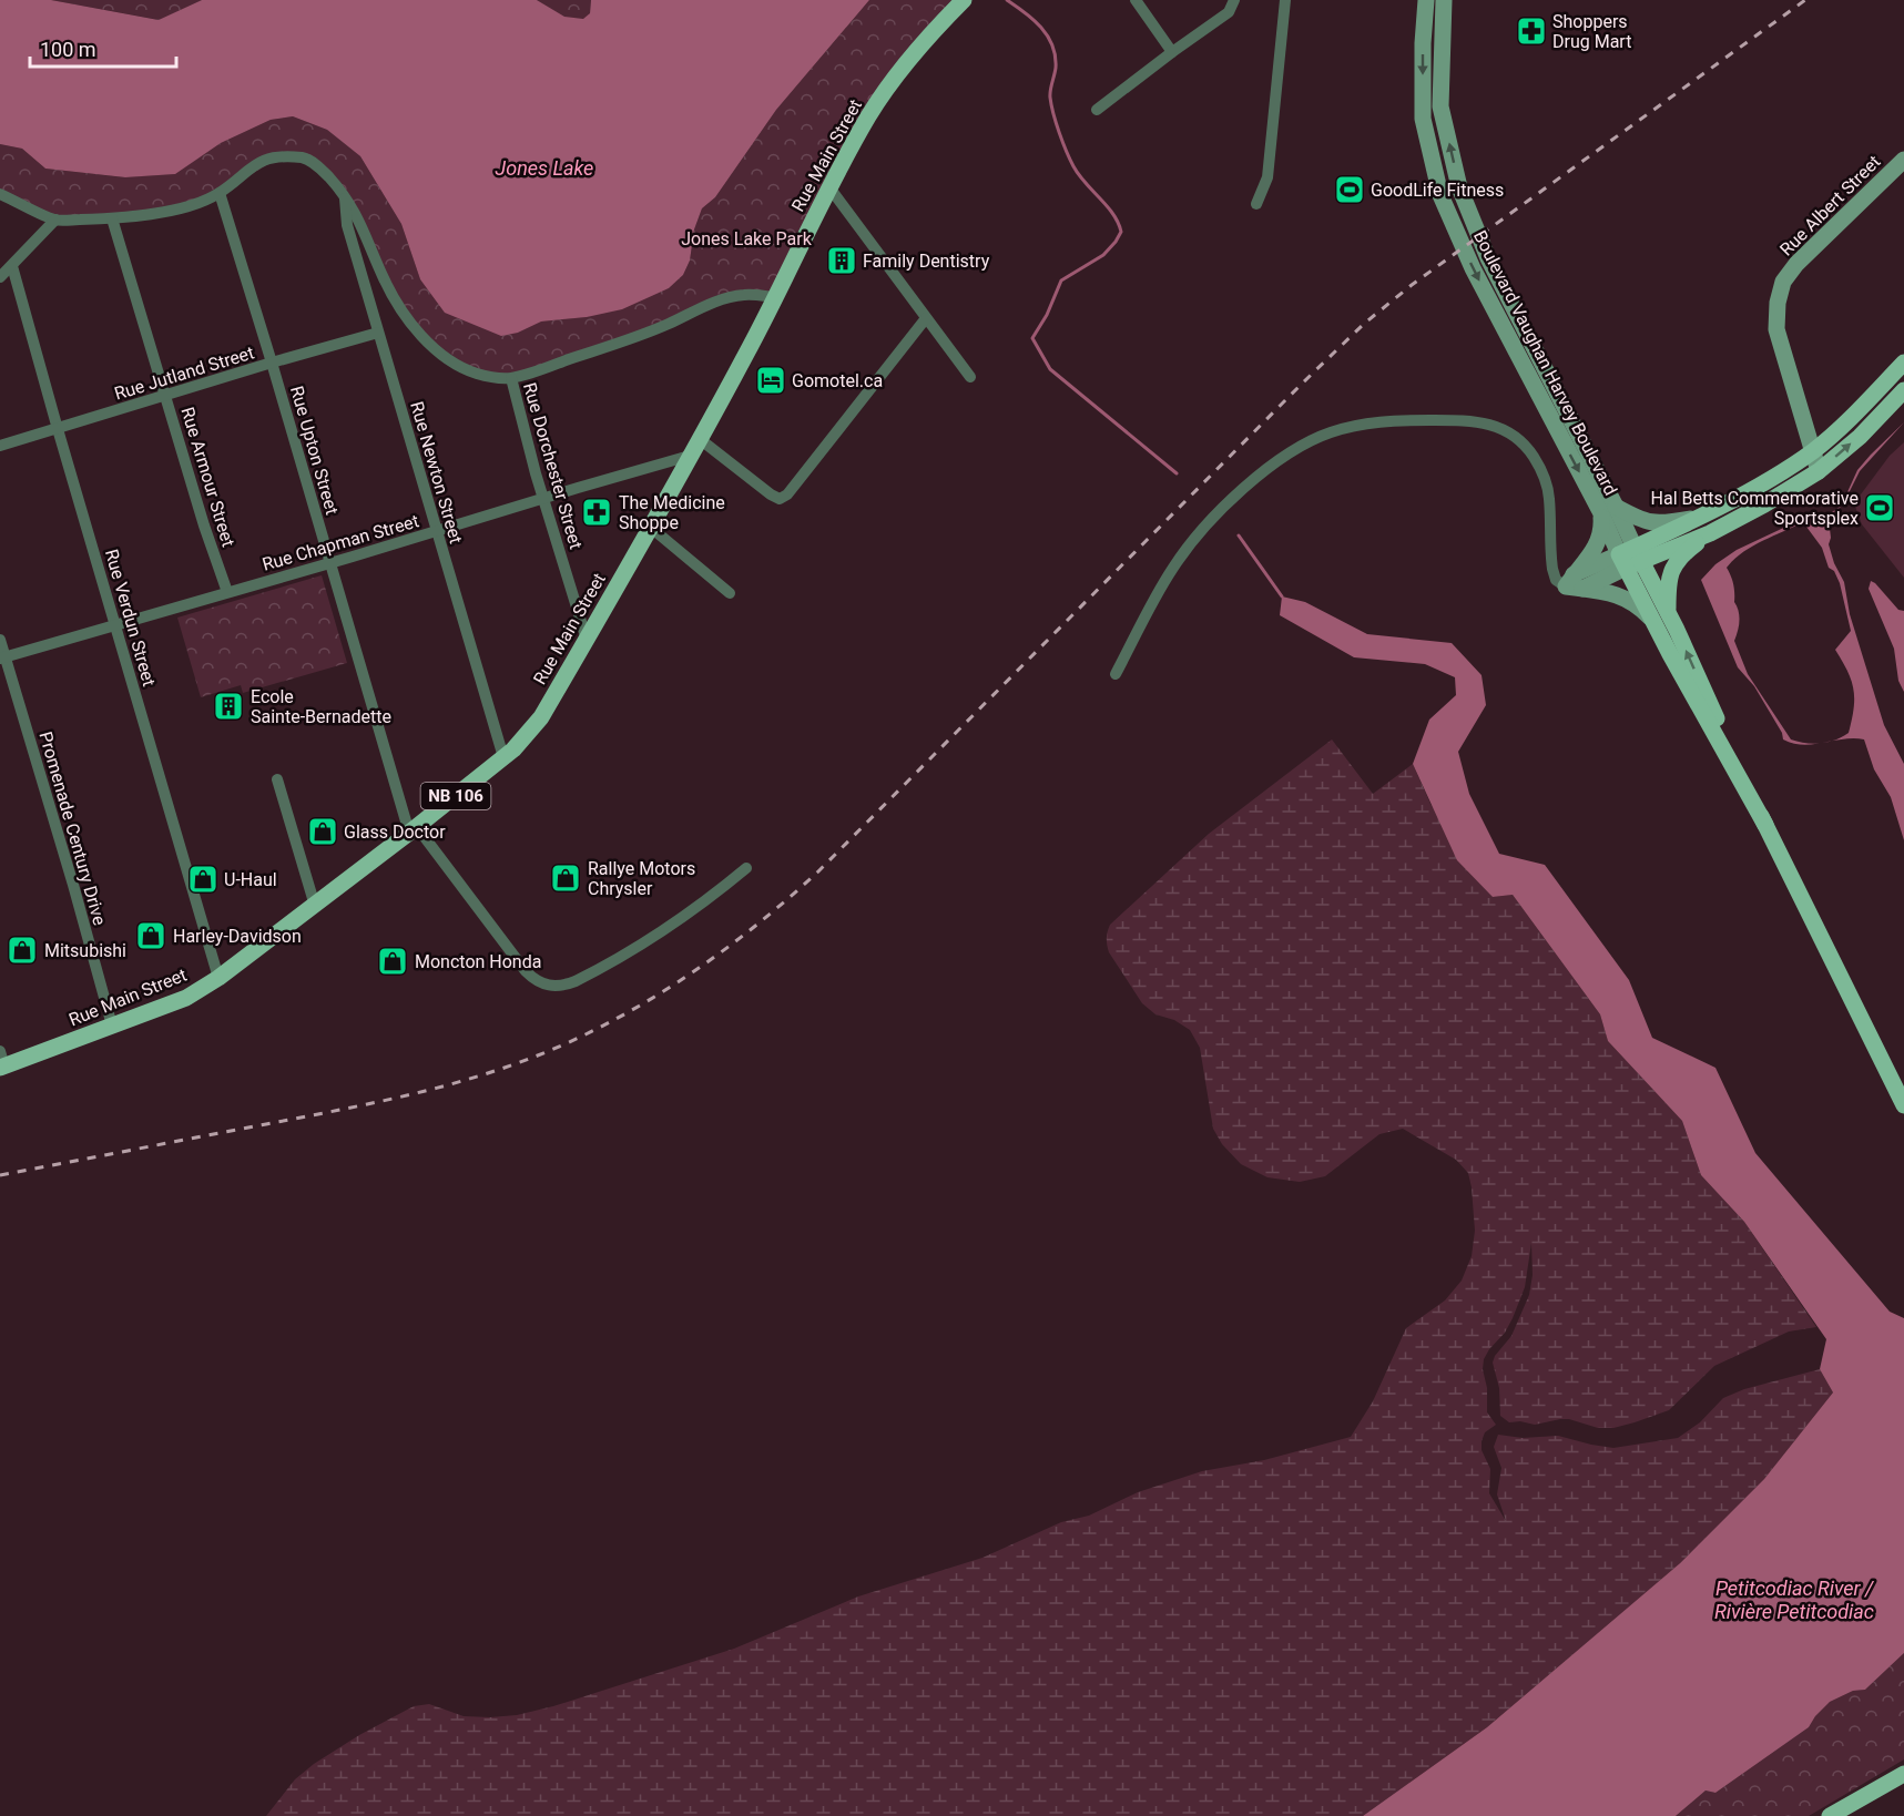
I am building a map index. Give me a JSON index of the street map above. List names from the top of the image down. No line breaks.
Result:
{"streets":{"main road":["Rue Main Street","Rue Albert Street","Boulevard Vaughan Harvey Boulevard","NB 106"],"street":["Rue Jutland Street","Rue Upton Street","Rue Dorchester Street","Rue Newton Street","Rue Armour Street","Rue Chapman Street","Rue Verdun Street","Promenade Century Drive"]},"crossings":[["Rue Main Street","Rue Upton Street"],["Rue Main Street","Rue Dorchester Street"],["Rue Main Street","Rue Newton Street"],["Rue Main Street","Rue Chapman Street"],["Rue Main Street","Rue Verdun Street"],["Rue Main Street","Promenade Century Drive"],["Rue Jutland Street","Rue Upton Street"],["Rue Jutland Street","Rue Newton Street"],["Rue Jutland Street","Rue Armour Street"],["Rue Jutland Street","Rue Verdun Street"],["Rue Upton Street","Rue Chapman Street"],["Rue Dorchester Street","Rue Chapman Street"],["Rue Newton Street","Rue Chapman Street"],["Rue Armour Street","Rue Chapman Street"],["Rue Chapman Street","Rue Verdun Street"],["Rue Chapman Street","Promenade Century Drive"]],"water":["Jones Lake","Petitcodiac River / Rivière Petitcodiac"],"parks":["Jones Lake Park"],"places":{"pharmacy":["Shoppers Drug Mart","The Medicine Shoppe"],"sports":["GoodLife Fitness","Hal Betts Commemorative Sportsplex"],"building":["Family Dentistry","Ecole Sainte-Bernadette"],"hotel":["Gomotel.ca"],"shop":["Glass Doctor","Rallye Motors Chrysler","U-Haul","Harley-Davidson","Mitsubishi","Moncton Honda"]},"scale_bar":"100 m"}
